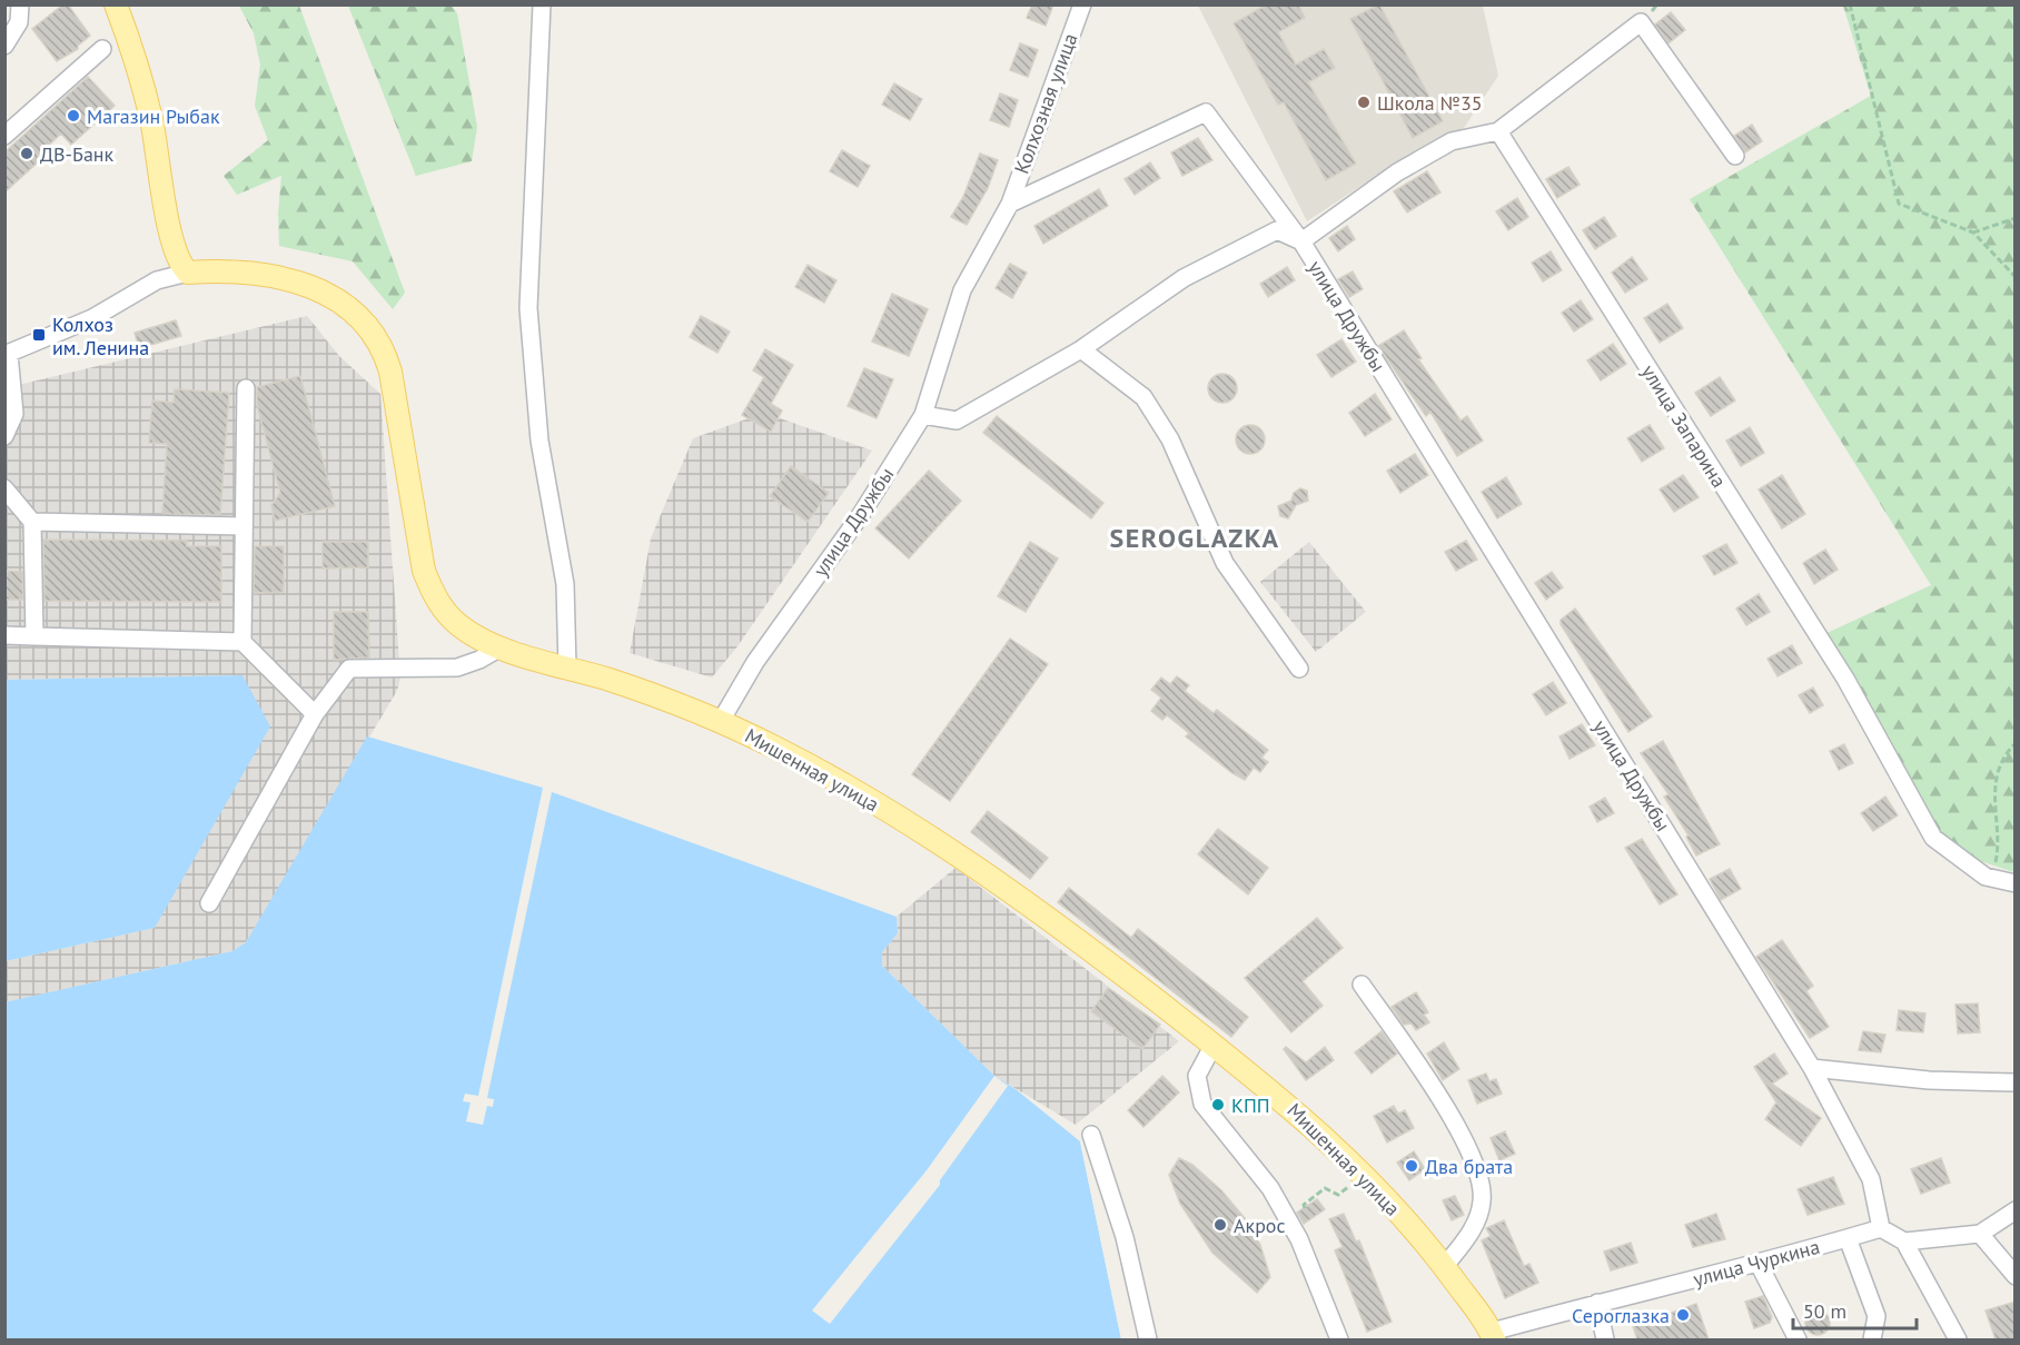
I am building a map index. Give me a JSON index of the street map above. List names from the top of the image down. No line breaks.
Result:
{"streets":{"main road":["Мишенная улица"],"street":["Колхозная улица","улица Дружбы","улица Запарина","улица Чуркина"]},"crossings":[["Колхозная улица","улица Дружбы"],["улица Дружбы","Мишенная улица"],["улица Дружбы","улица Чуркина"],["Мишенная улица","улица Чуркина"]],"districts":["SEROGLAZKA"],"places":{"other":["Школа №35","Магазин Рыбак","ДВ-Банк","КПП","Два брата","Акрос","Сероглазка"],"transit":["Колхоз им. Ленина"]},"scale_bar":"50 m"}
